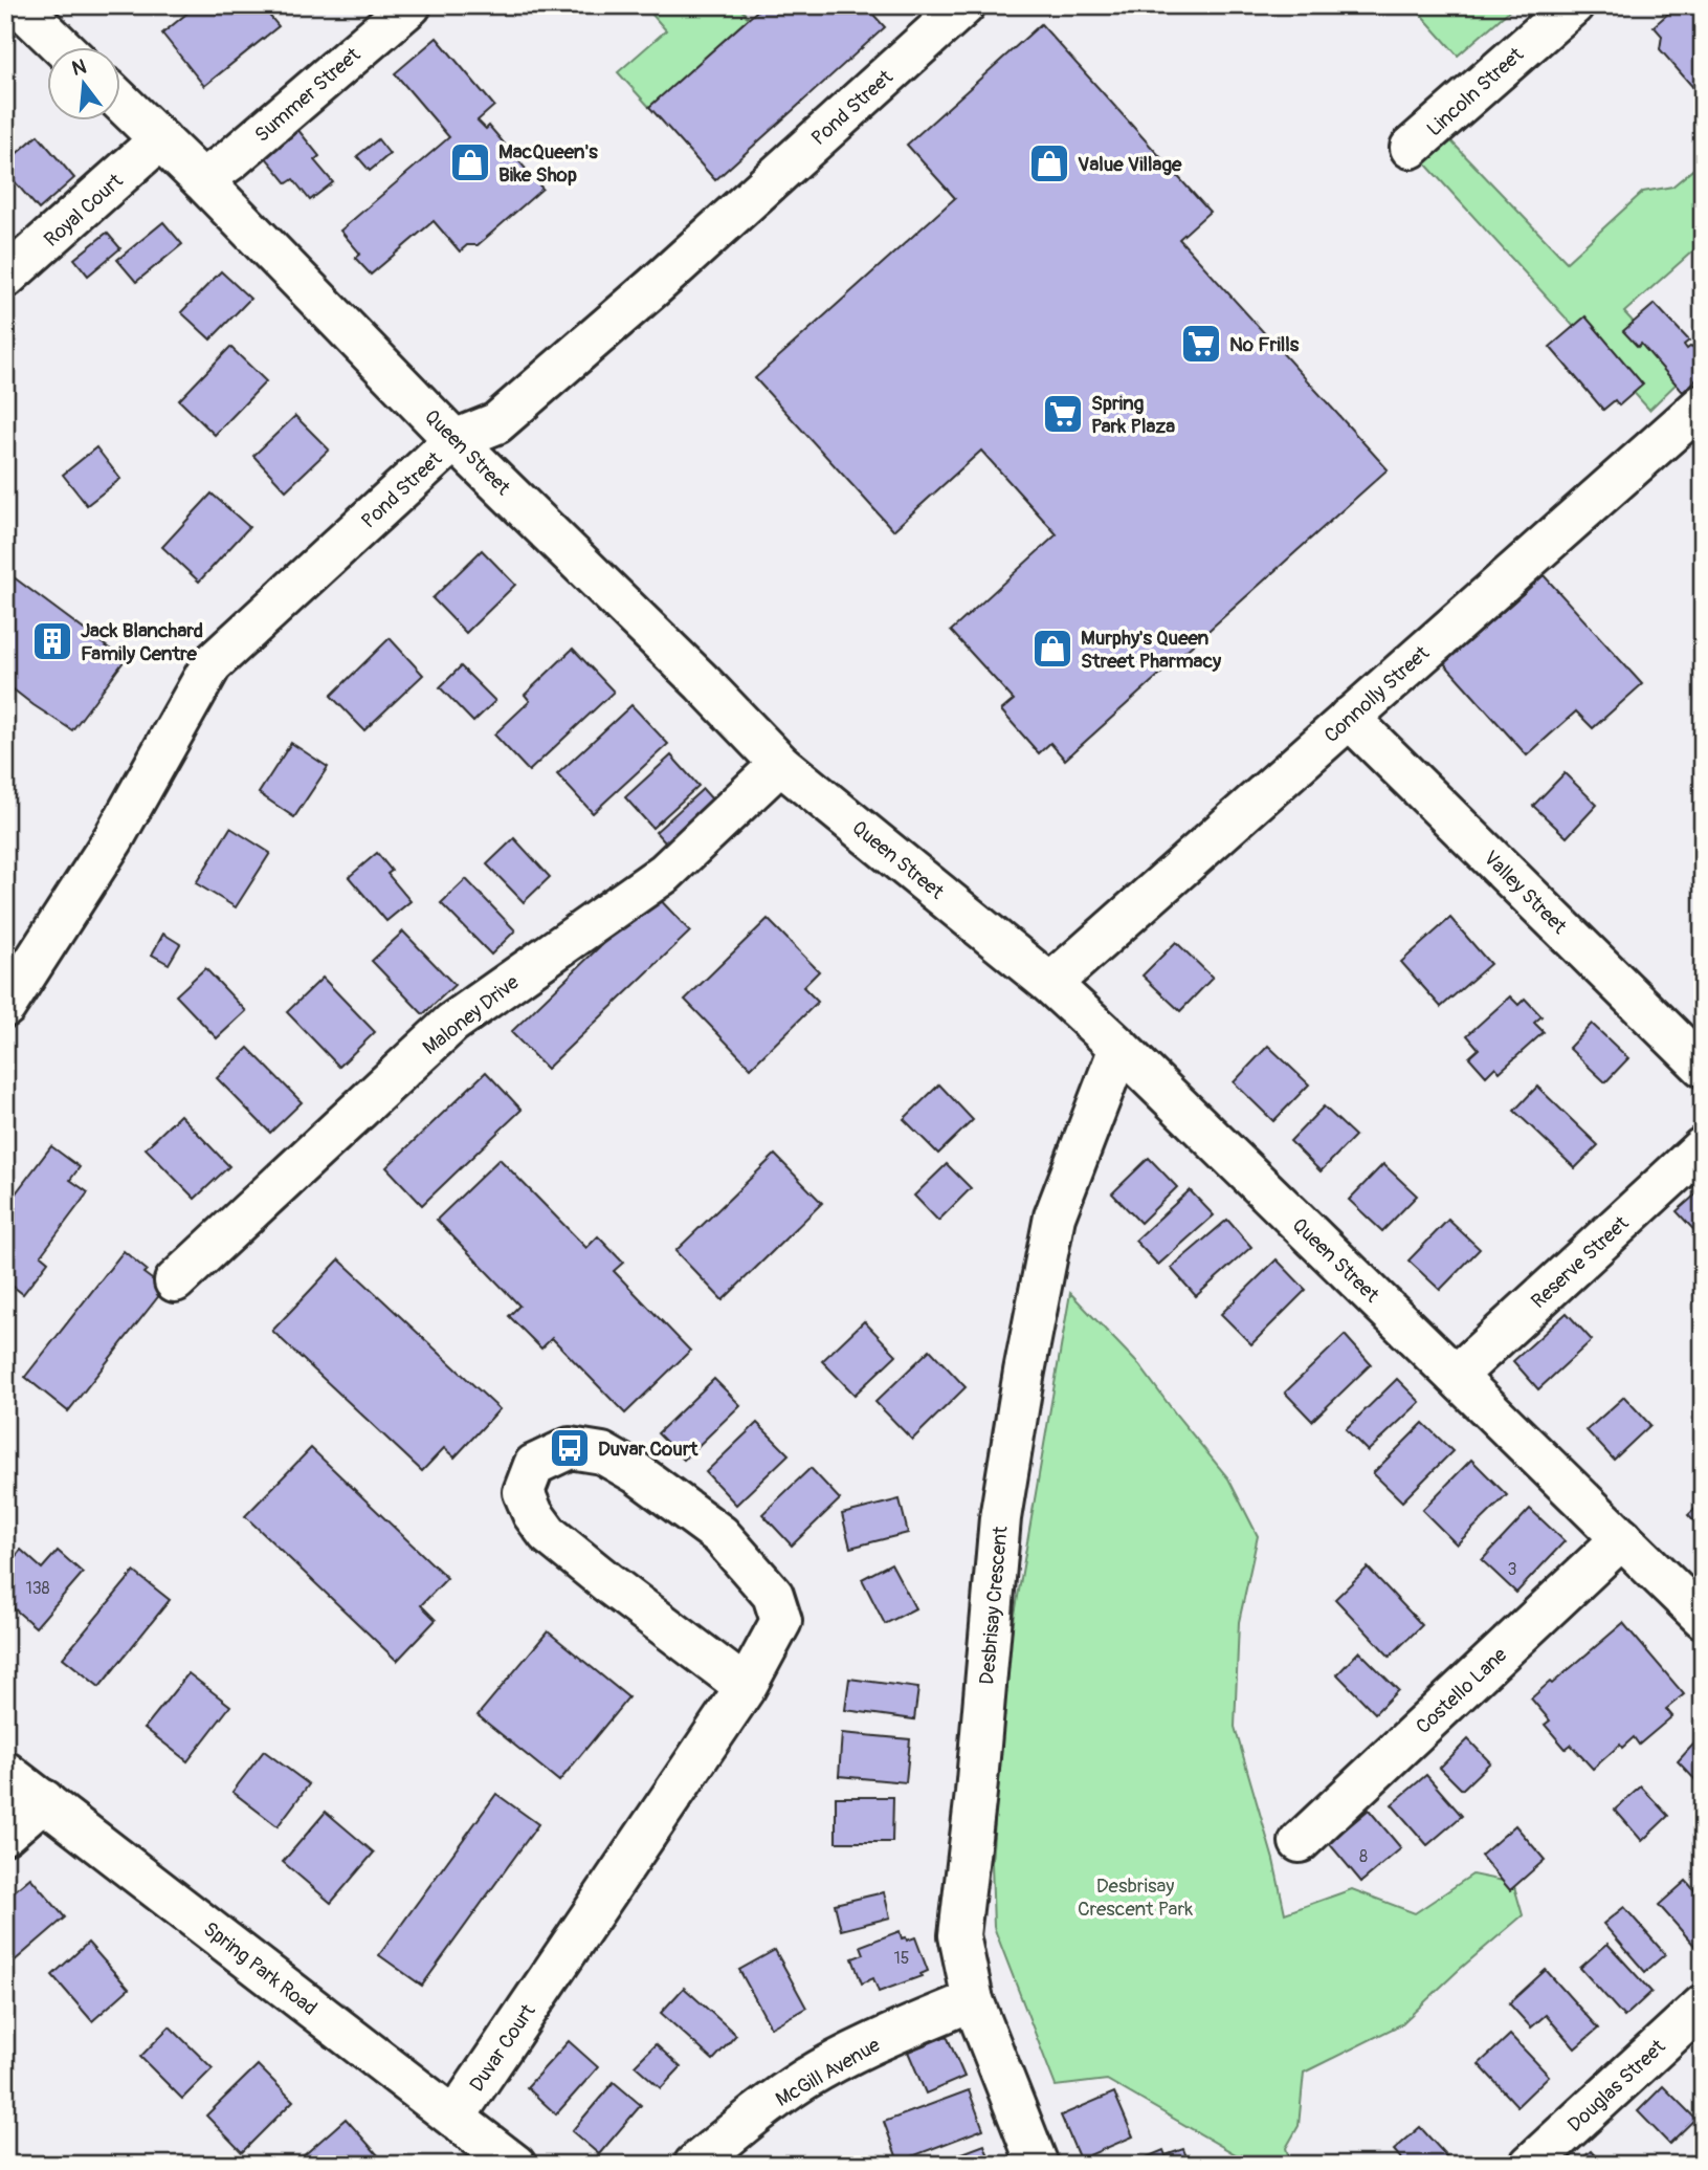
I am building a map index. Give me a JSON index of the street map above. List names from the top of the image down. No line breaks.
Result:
{"streets":{"street":["Lincoln Street","Summer Street","Pond Street","Royal Court","Queen Street","Connolly Street","Valley Street","Maloney Drive","Reserve Street","Desbrisay Crescent","Costello Lane","Spring Park Road","Duvar Court","McGill Avenue","Douglas Street"]},"crossings":[["Summer Street","Queen Street"],["Pond Street","Queen Street"],["Royal Court","Queen Street"],["Queen Street","Connolly Street"],["Queen Street","Maloney Drive"],["Queen Street","Reserve Street"],["Queen Street","Desbrisay Crescent"],["Queen Street","Costello Lane"],["Connolly Street","Valley Street"],["Desbrisay Crescent","McGill Avenue"],["Spring Park Road","Duvar Court"]],"parks":["Desbrisay Crescent Park"],"places":{"shop":["MacQueen's Bike Shop","Value Village","Murphy's Queen Street Pharmacy"],"supermarket":["No Frills","Spring Park Plaza"],"building":["Jack Blanchard Family Centre"],"bus stop":["Duvar Court"]},"house_numbers":["3","138","8","15"],"north":"top"}
